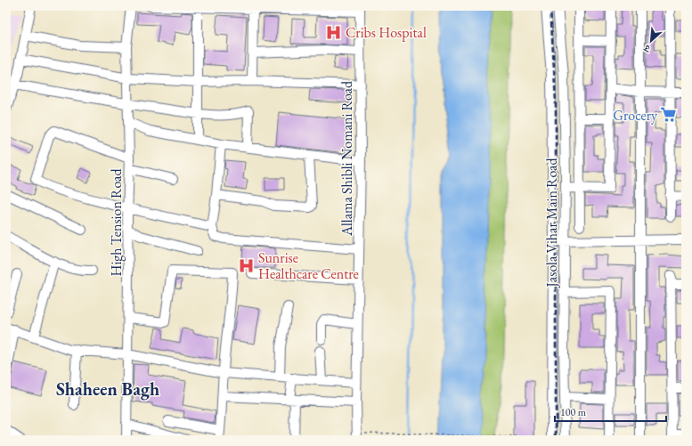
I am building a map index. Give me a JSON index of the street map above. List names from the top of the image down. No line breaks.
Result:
{"streets":{"street":["Allama Shibli Nomani Road","High Tension Road","Jasola Vihar Main Road"]},"districts":["Shaheen Bagh"],"places":{"hospital":["Cribs Hospital","Sunrise Healthcare Centre"],"supermarket":["Grocery"]},"scale_bar":"100 m","north":"bottom left"}
